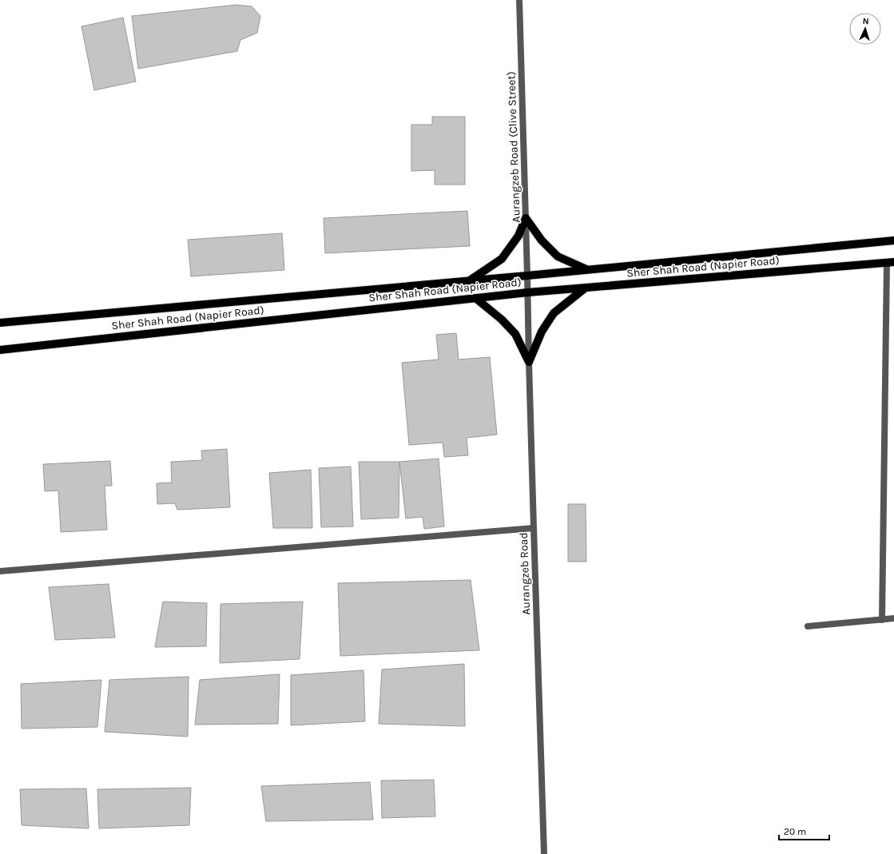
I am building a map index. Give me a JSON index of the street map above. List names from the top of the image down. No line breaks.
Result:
{"streets":{"main road":["Sher Shah Road (Napier Road)"],"street":["Aurangzeb Road (Clive Street)","Aurangzeb Road"]},"crossings":[["Aurangzeb Road (Clive Street)","Sher Shah Road (Napier Road)"],["Aurangzeb Road (Clive Street)","Aurangzeb Road"],["Sher Shah Road (Napier Road)","Aurangzeb Road"]],"scale_bar":"20 m","north":"top"}
